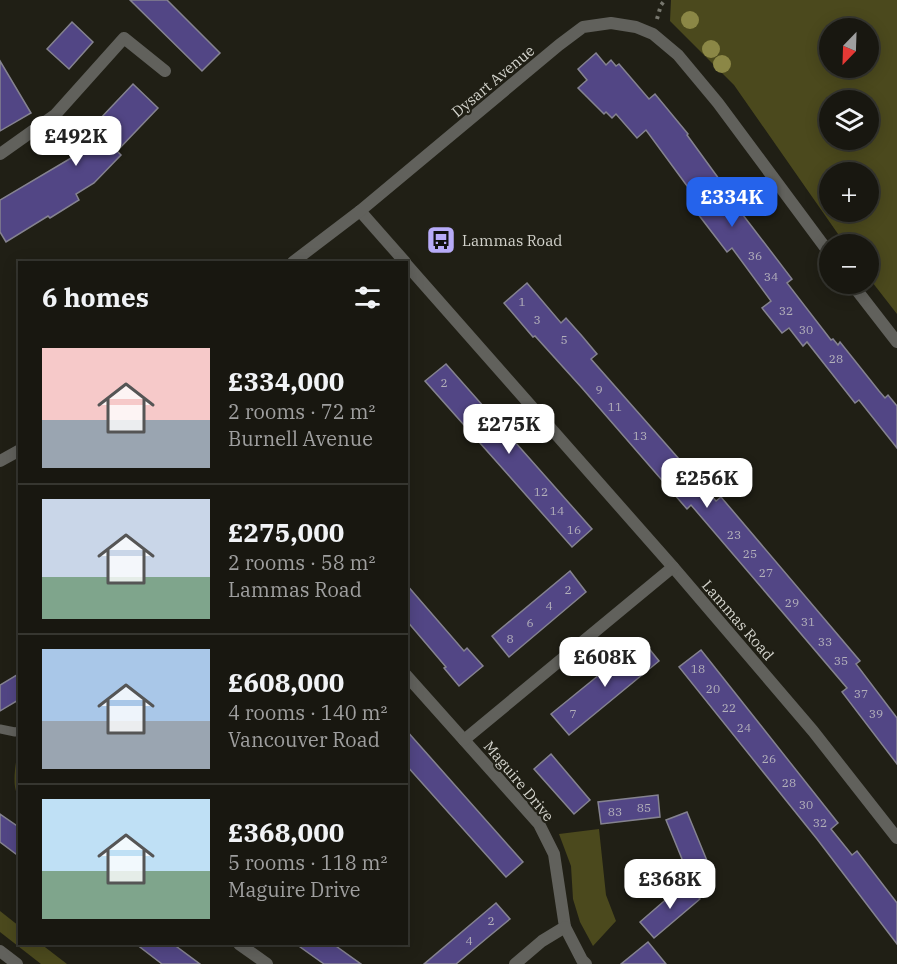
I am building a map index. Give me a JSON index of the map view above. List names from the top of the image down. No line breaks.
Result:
{"streets":{"street":["Dysart Avenue","Lammas Road","Maguire Drive"]},"crossings":[["Dysart Avenue","Lammas Road"]],"places":{"bus stop":["Lammas Road"]},"house_numbers":["36","34","1","32","3","30","5","28","2","9","11","13","12","14","16","23","25","27","2","29","4","31","6","8","33","35","18","20","37","22","7","39","24","26","28","30","85","83","32","2","4"],"north":"bottom left","page":{"map_buttons":["+","−"],"price":["£492K","£334K","£275K","£256K","£608K","£368K"],"heading":"6 homes","list":[{"name":"£334,000","note":"2 rooms · 72 m² · Burnell Avenue"},{"name":"£275,000","note":"2 rooms · 58 m² · Lammas Road"},{"name":"£608,000","note":"4 rooms · 140 m² · Vancouver Road"},{"name":"£368,000","note":"5 rooms · 118 m² · Maguire Drive"}]}}
